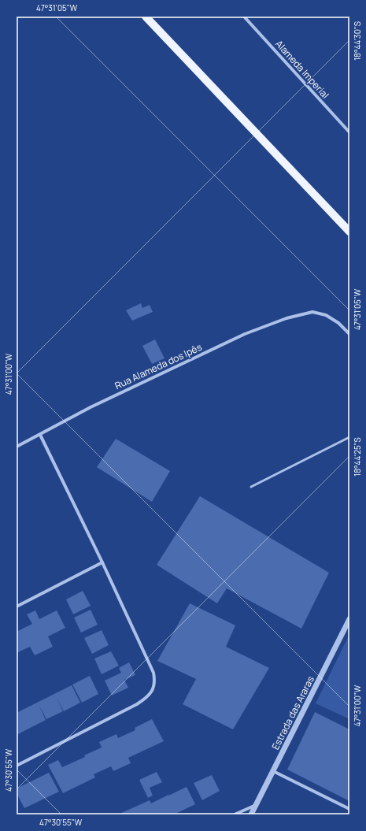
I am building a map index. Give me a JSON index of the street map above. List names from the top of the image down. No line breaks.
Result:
{"streets":{"street":["Alameda Imperial","Rua Alameda dos Ipês","Estrada das Araras"]},"coordinates":["47°31'05\"W","18°44'30\"S","47°31'00\"W","18°44'25\"S","47°30'55\"W"]}
